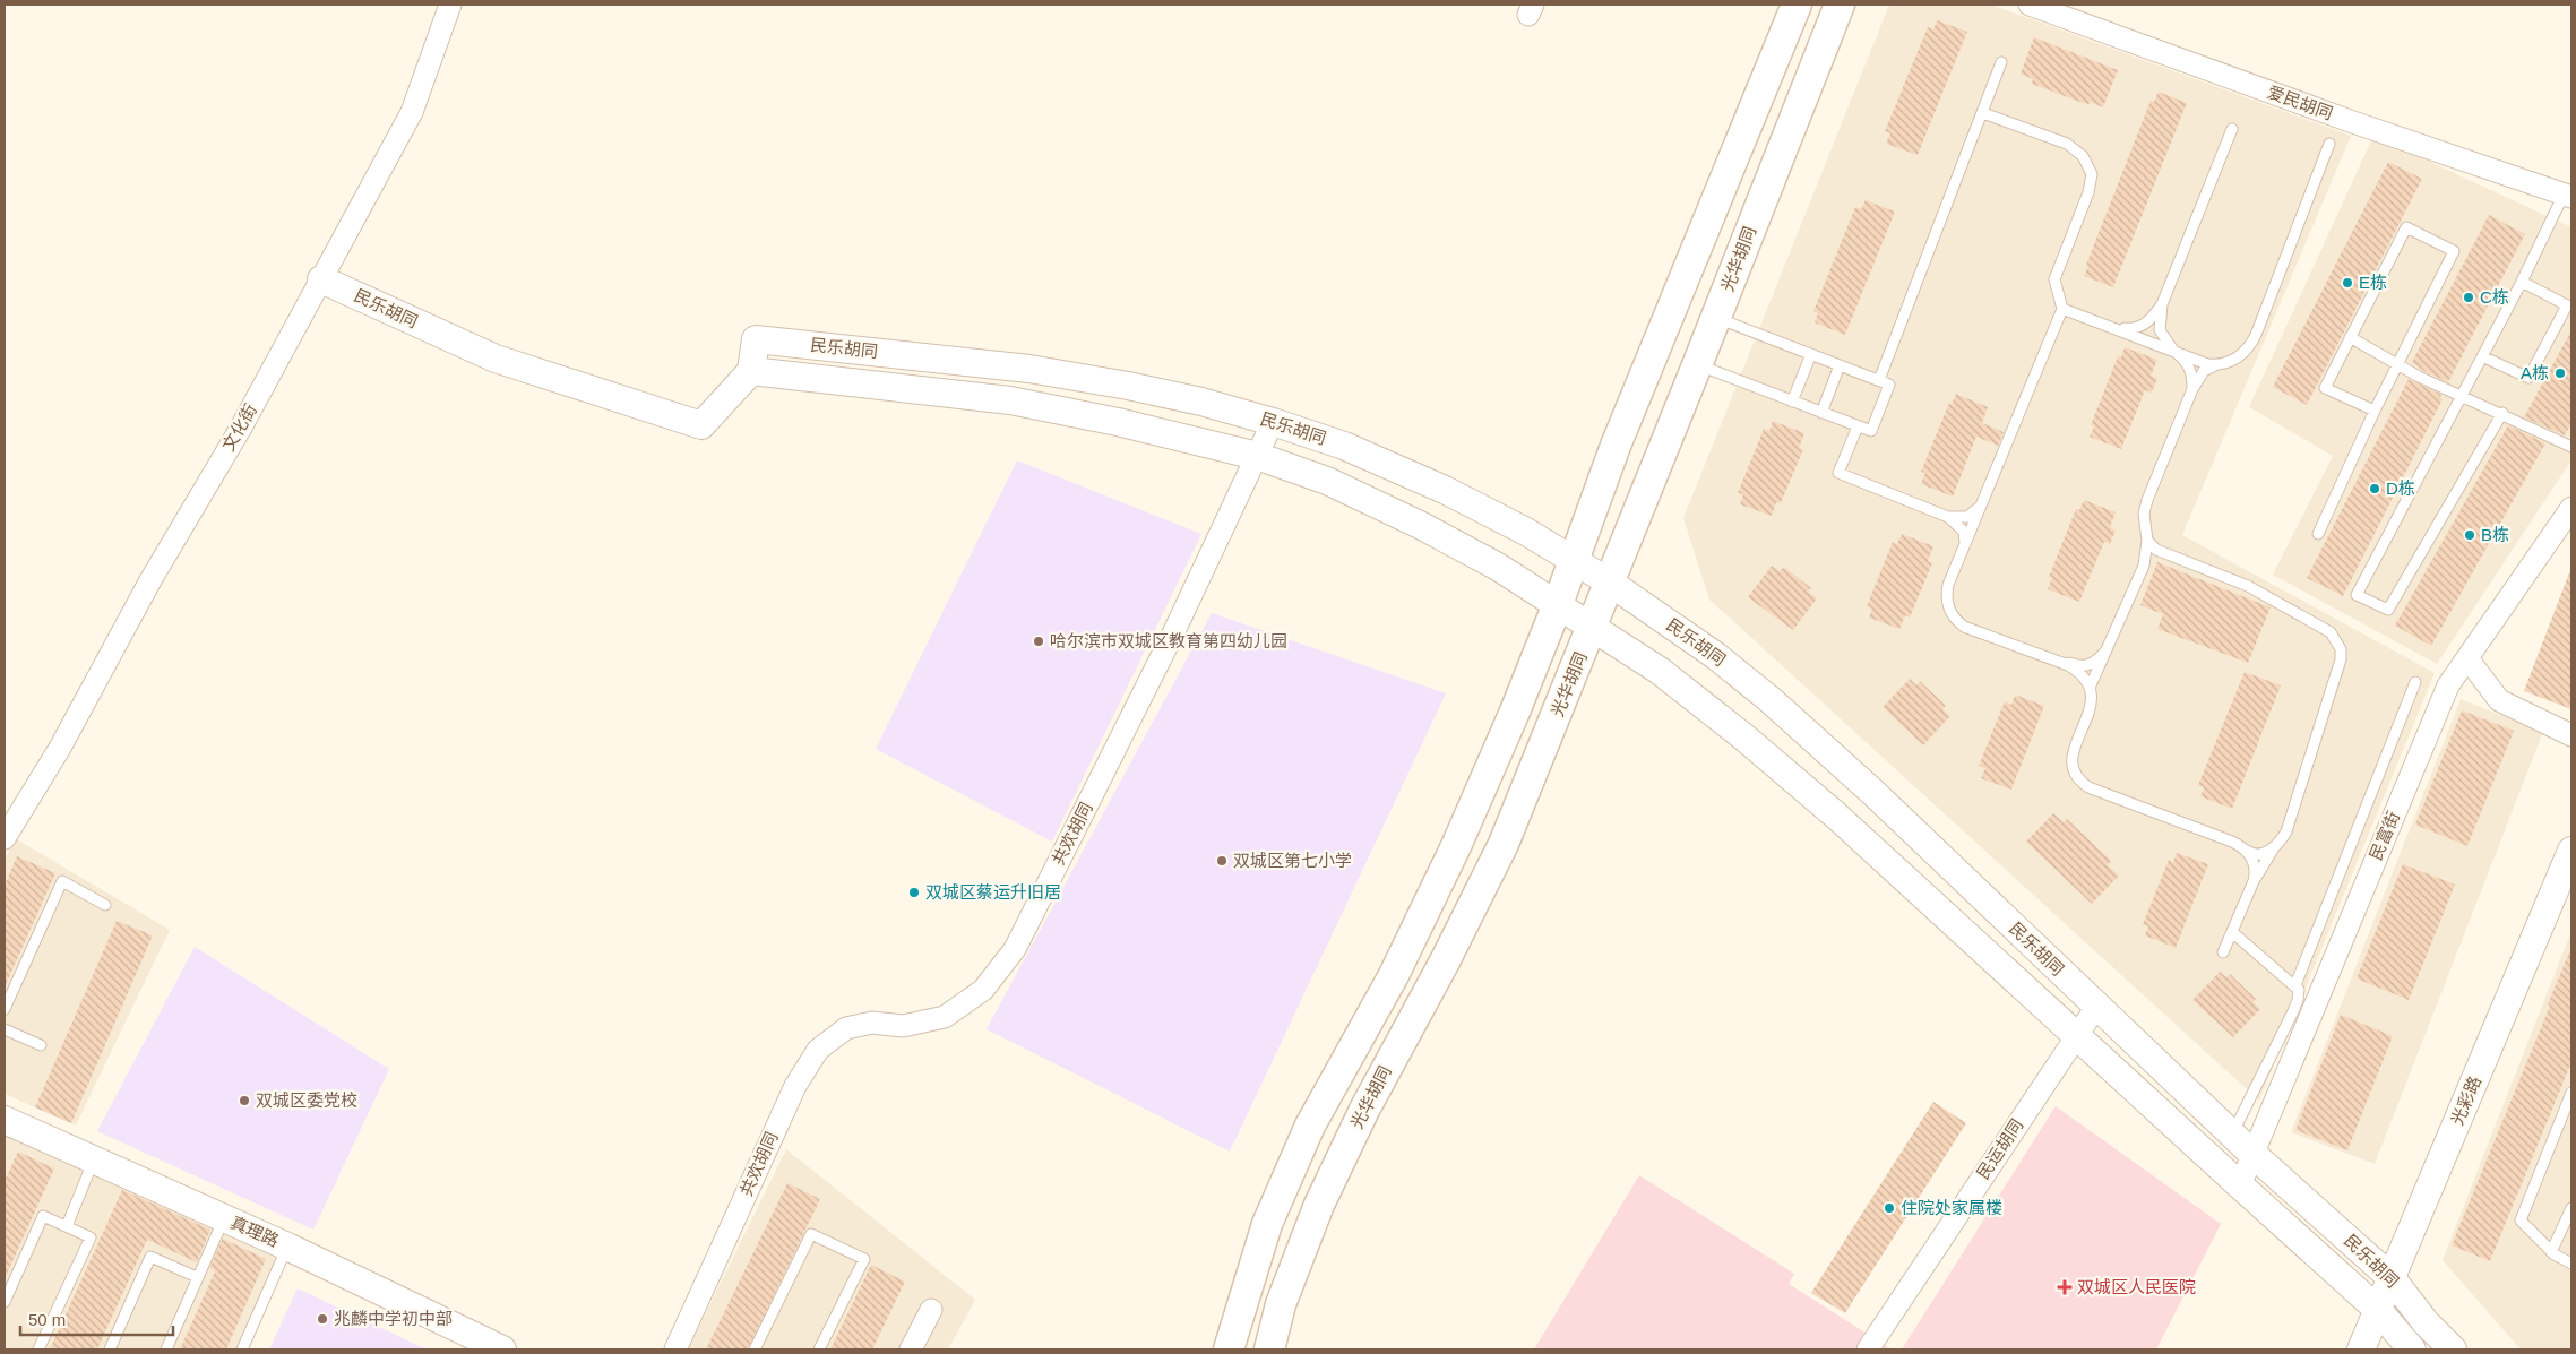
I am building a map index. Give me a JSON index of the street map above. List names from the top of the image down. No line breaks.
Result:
{"streets":{"main road":["光华胡同"],"street":["爱民胡同","民乐胡同","文化街","共欢胡同","民富街","光彩路","民运胡同","真理路"]},"crossings":[["光华胡同","民乐胡同"],["民乐胡同","文化街"],["民乐胡同","共欢胡同"],["民乐胡同","民富街"],["民乐胡同","光彩路"],["民乐胡同","民运胡同"]],"places":{"other":["E栋","C栋","A栋","D栋","B栋","哈尔滨市双城区教育第四幼儿园","双城区第七小学","双城区蔡运升旧居","双城区委党校","住院处家属楼","兆麟中学初中部"],"health":["双城区人民医院"]},"scale_bar":"50 m"}
